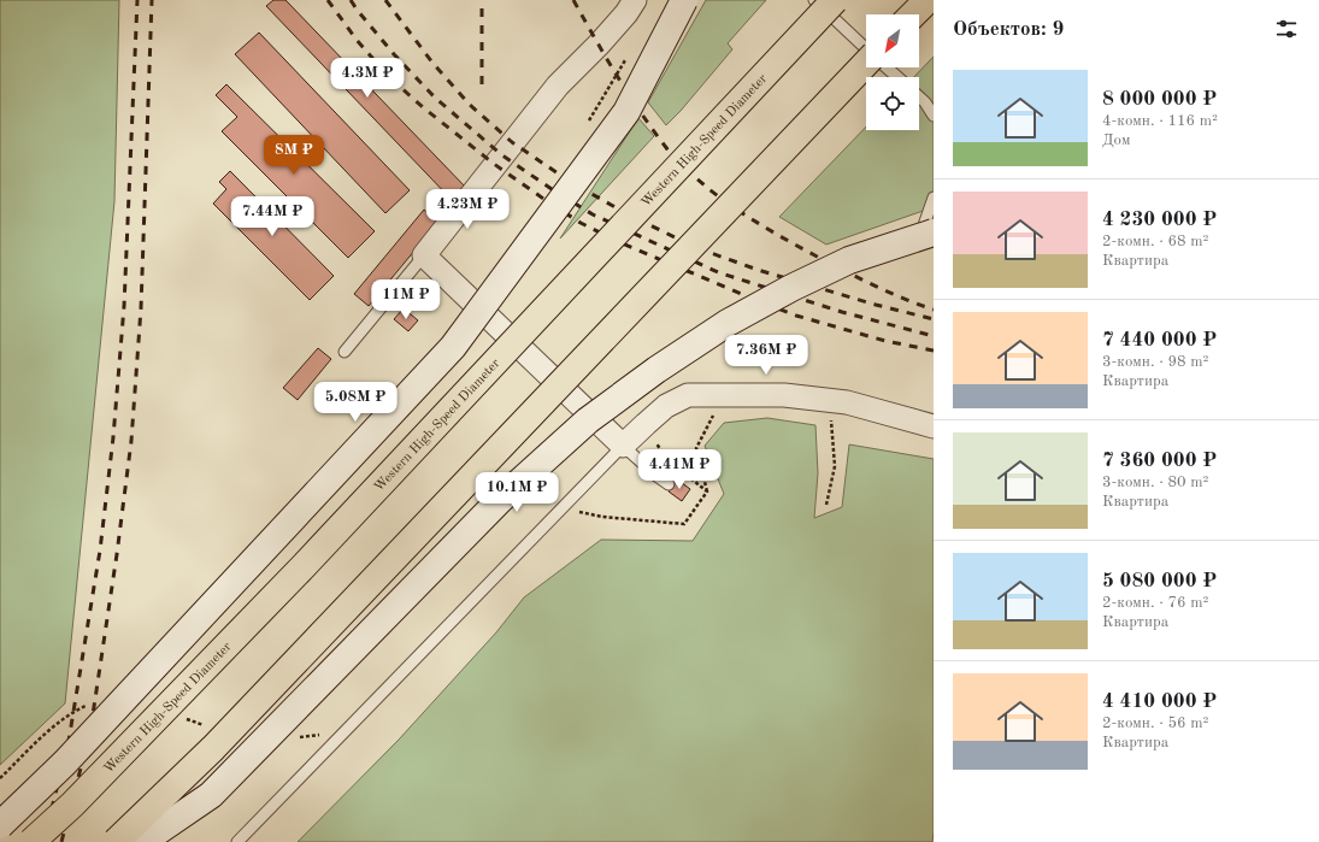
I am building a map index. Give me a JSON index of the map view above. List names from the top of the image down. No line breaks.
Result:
{"streets":{"highway":["Western High-Speed Diameter"]},"north":"bottom left","page":{"heading":"Объектов: 9","price":["4.3M ₽","8M ₽","4.23M ₽","7.44M ₽","11M ₽","7.36M ₽","5.08M ₽","4.41M ₽","10.1M ₽"],"list":[{"name":"8 000 000 ₽","note":"4-комн. · 116 m² · Дом"},{"name":"4 230 000 ₽","note":"2-комн. · 68 m² · Квартира"},{"name":"7 440 000 ₽","note":"3-комн. · 98 m² · Квартира"},{"name":"7 360 000 ₽","note":"3-комн. · 80 m² · Квартира"},{"name":"5 080 000 ₽","note":"2-комн. · 76 m² · Квартира"},{"name":"4 410 000 ₽","note":"2-комн. · 56 m² · Квартира"}]}}
